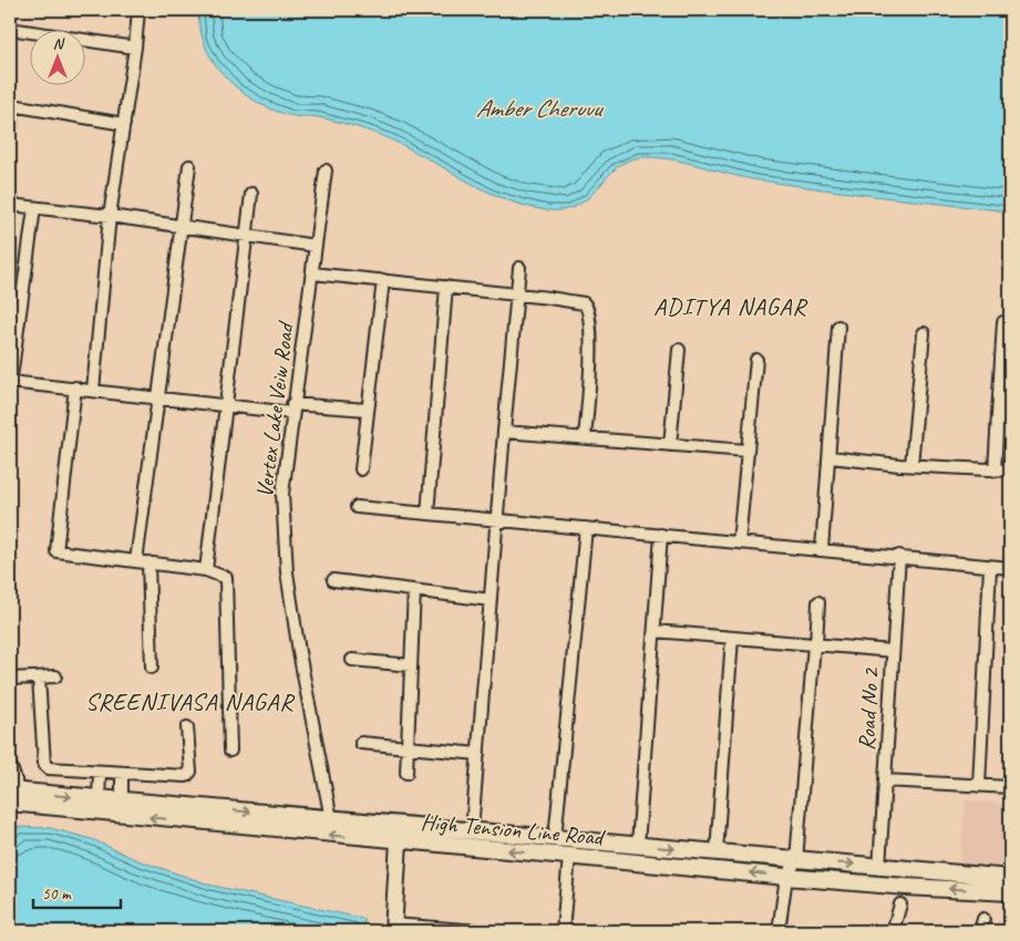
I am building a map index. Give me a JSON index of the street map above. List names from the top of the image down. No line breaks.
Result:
{"streets":{"main road":["High Tension Line Road"],"street":["Vertex Lake Veiw Road","Road No 2"]},"crossings":[["Vertex Lake Veiw Road","High Tension Line Road"],["Road No 2","High Tension Line Road"]],"districts":["ADITYA NAGAR","SREENIVASA NAGAR"],"water":["Amber Cheruvu"],"scale_bar":"50 m","north":"top"}
